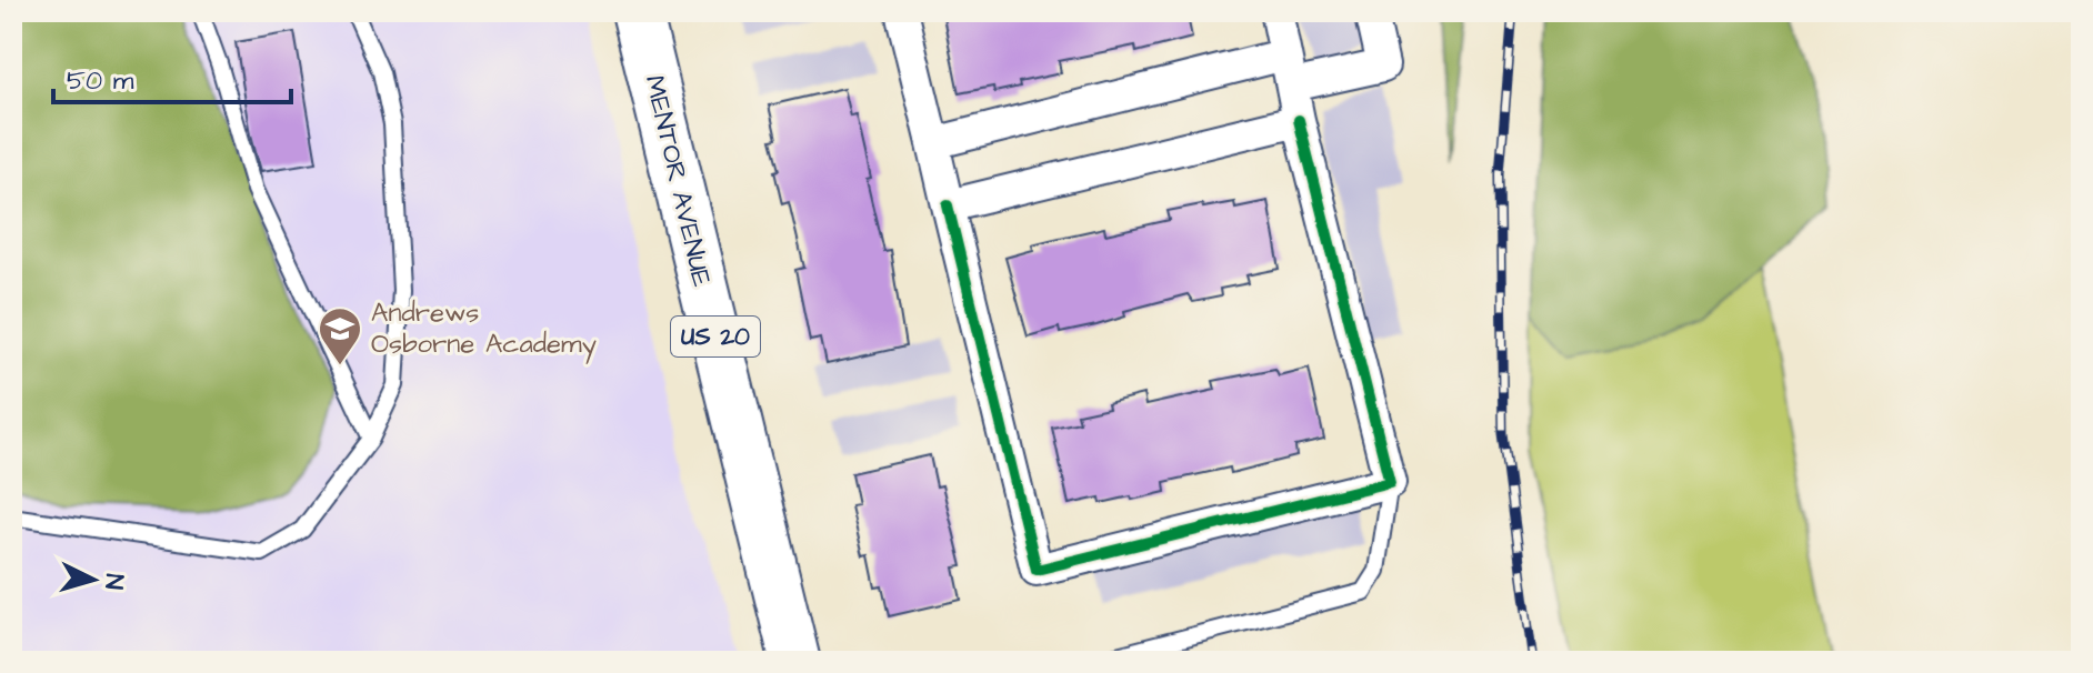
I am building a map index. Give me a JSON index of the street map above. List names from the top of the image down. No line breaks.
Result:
{"streets":{"main road":["MENTOR AVENUE","US 20"]},"places":{"school or university":["Andrews Osborne Academy"]},"scale_bar":"50 m","north":"right"}
